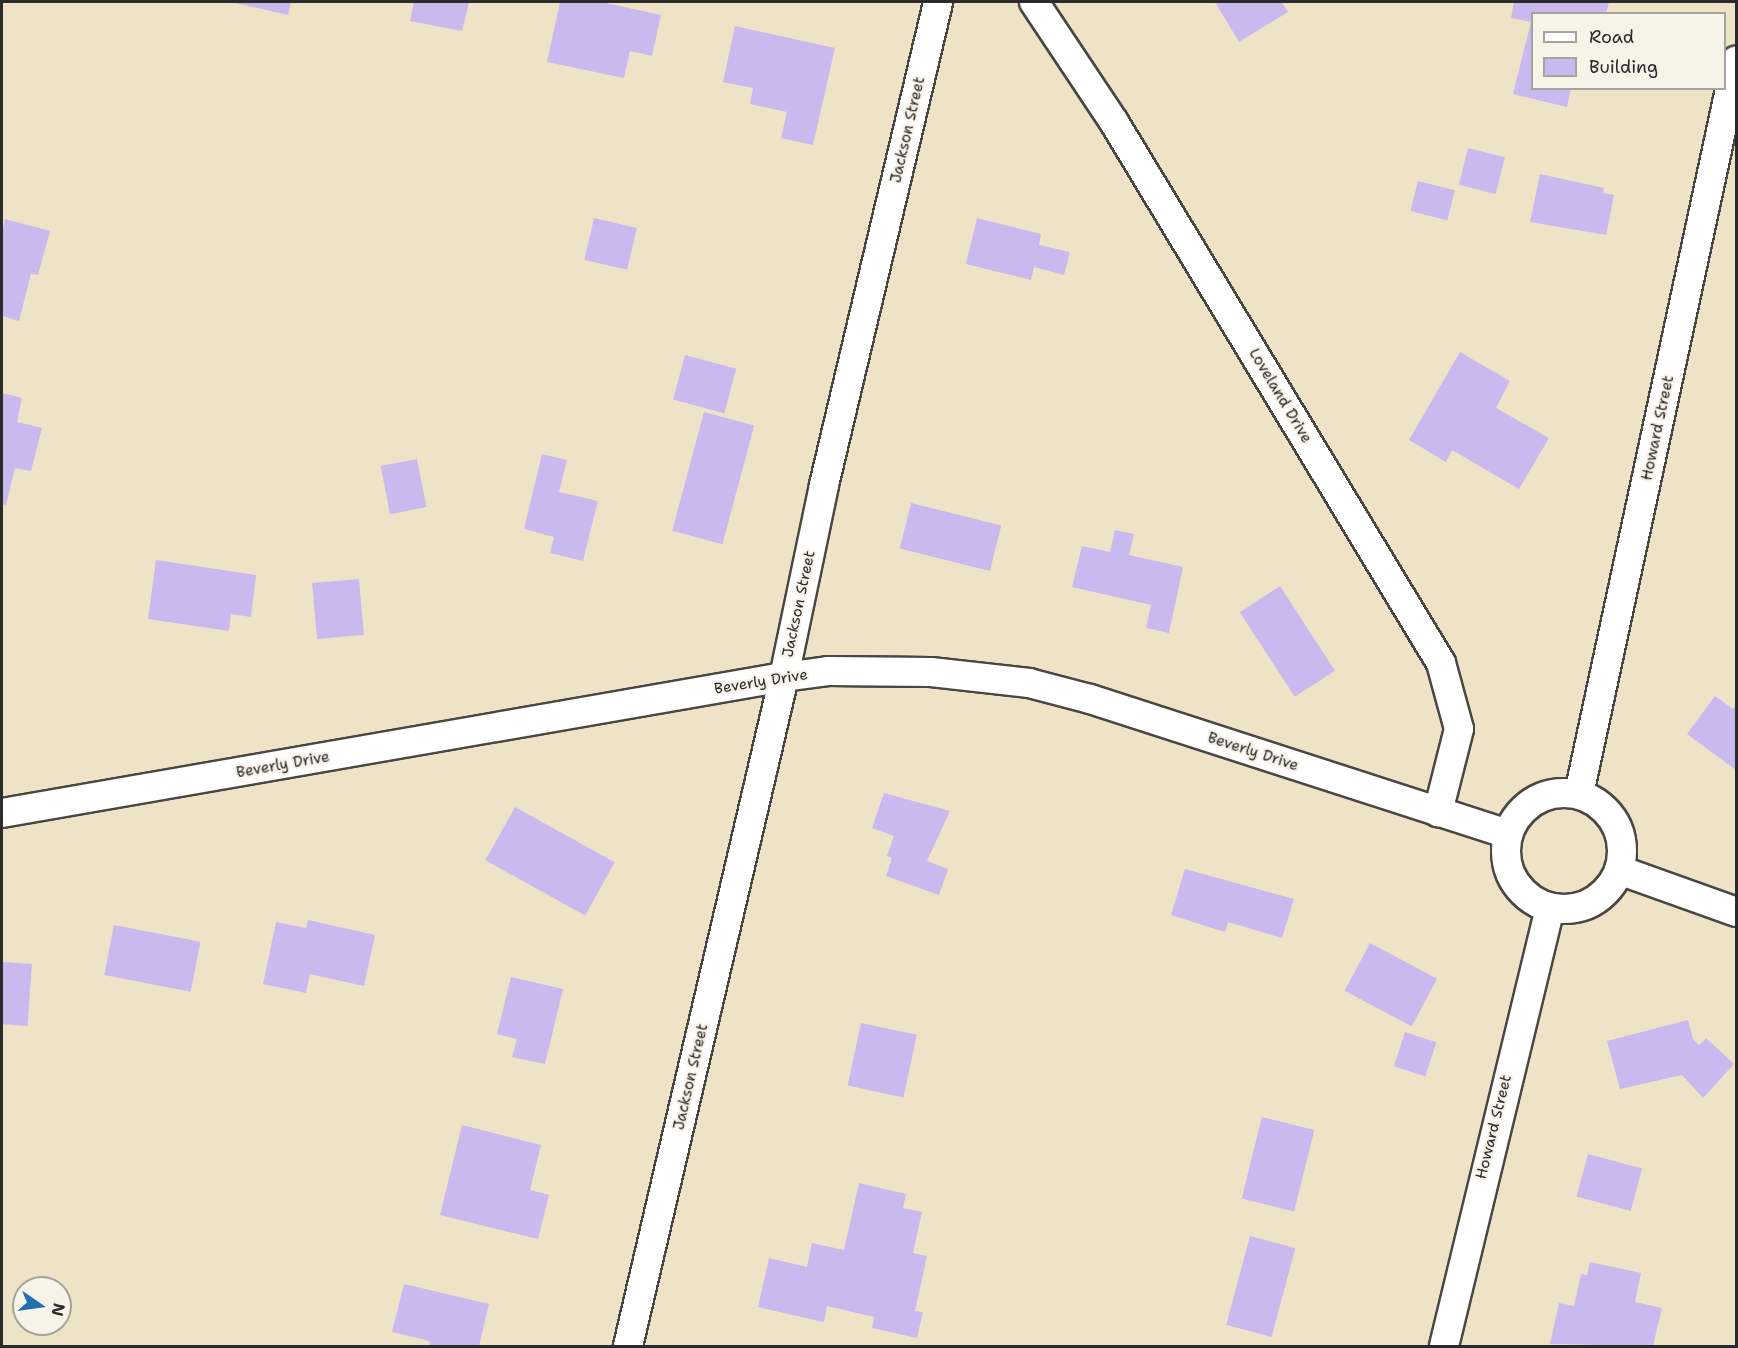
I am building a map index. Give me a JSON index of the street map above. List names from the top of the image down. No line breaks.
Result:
{"streets":{"street":["Jackson Street","Loveland Drive","Howard Street","Beverly Drive"]},"crossings":[["Jackson Street","Beverly Drive"],["Loveland Drive","Beverly Drive"],["Howard Street","Beverly Drive"]],"legend":["Road","Building"],"north":"right"}
